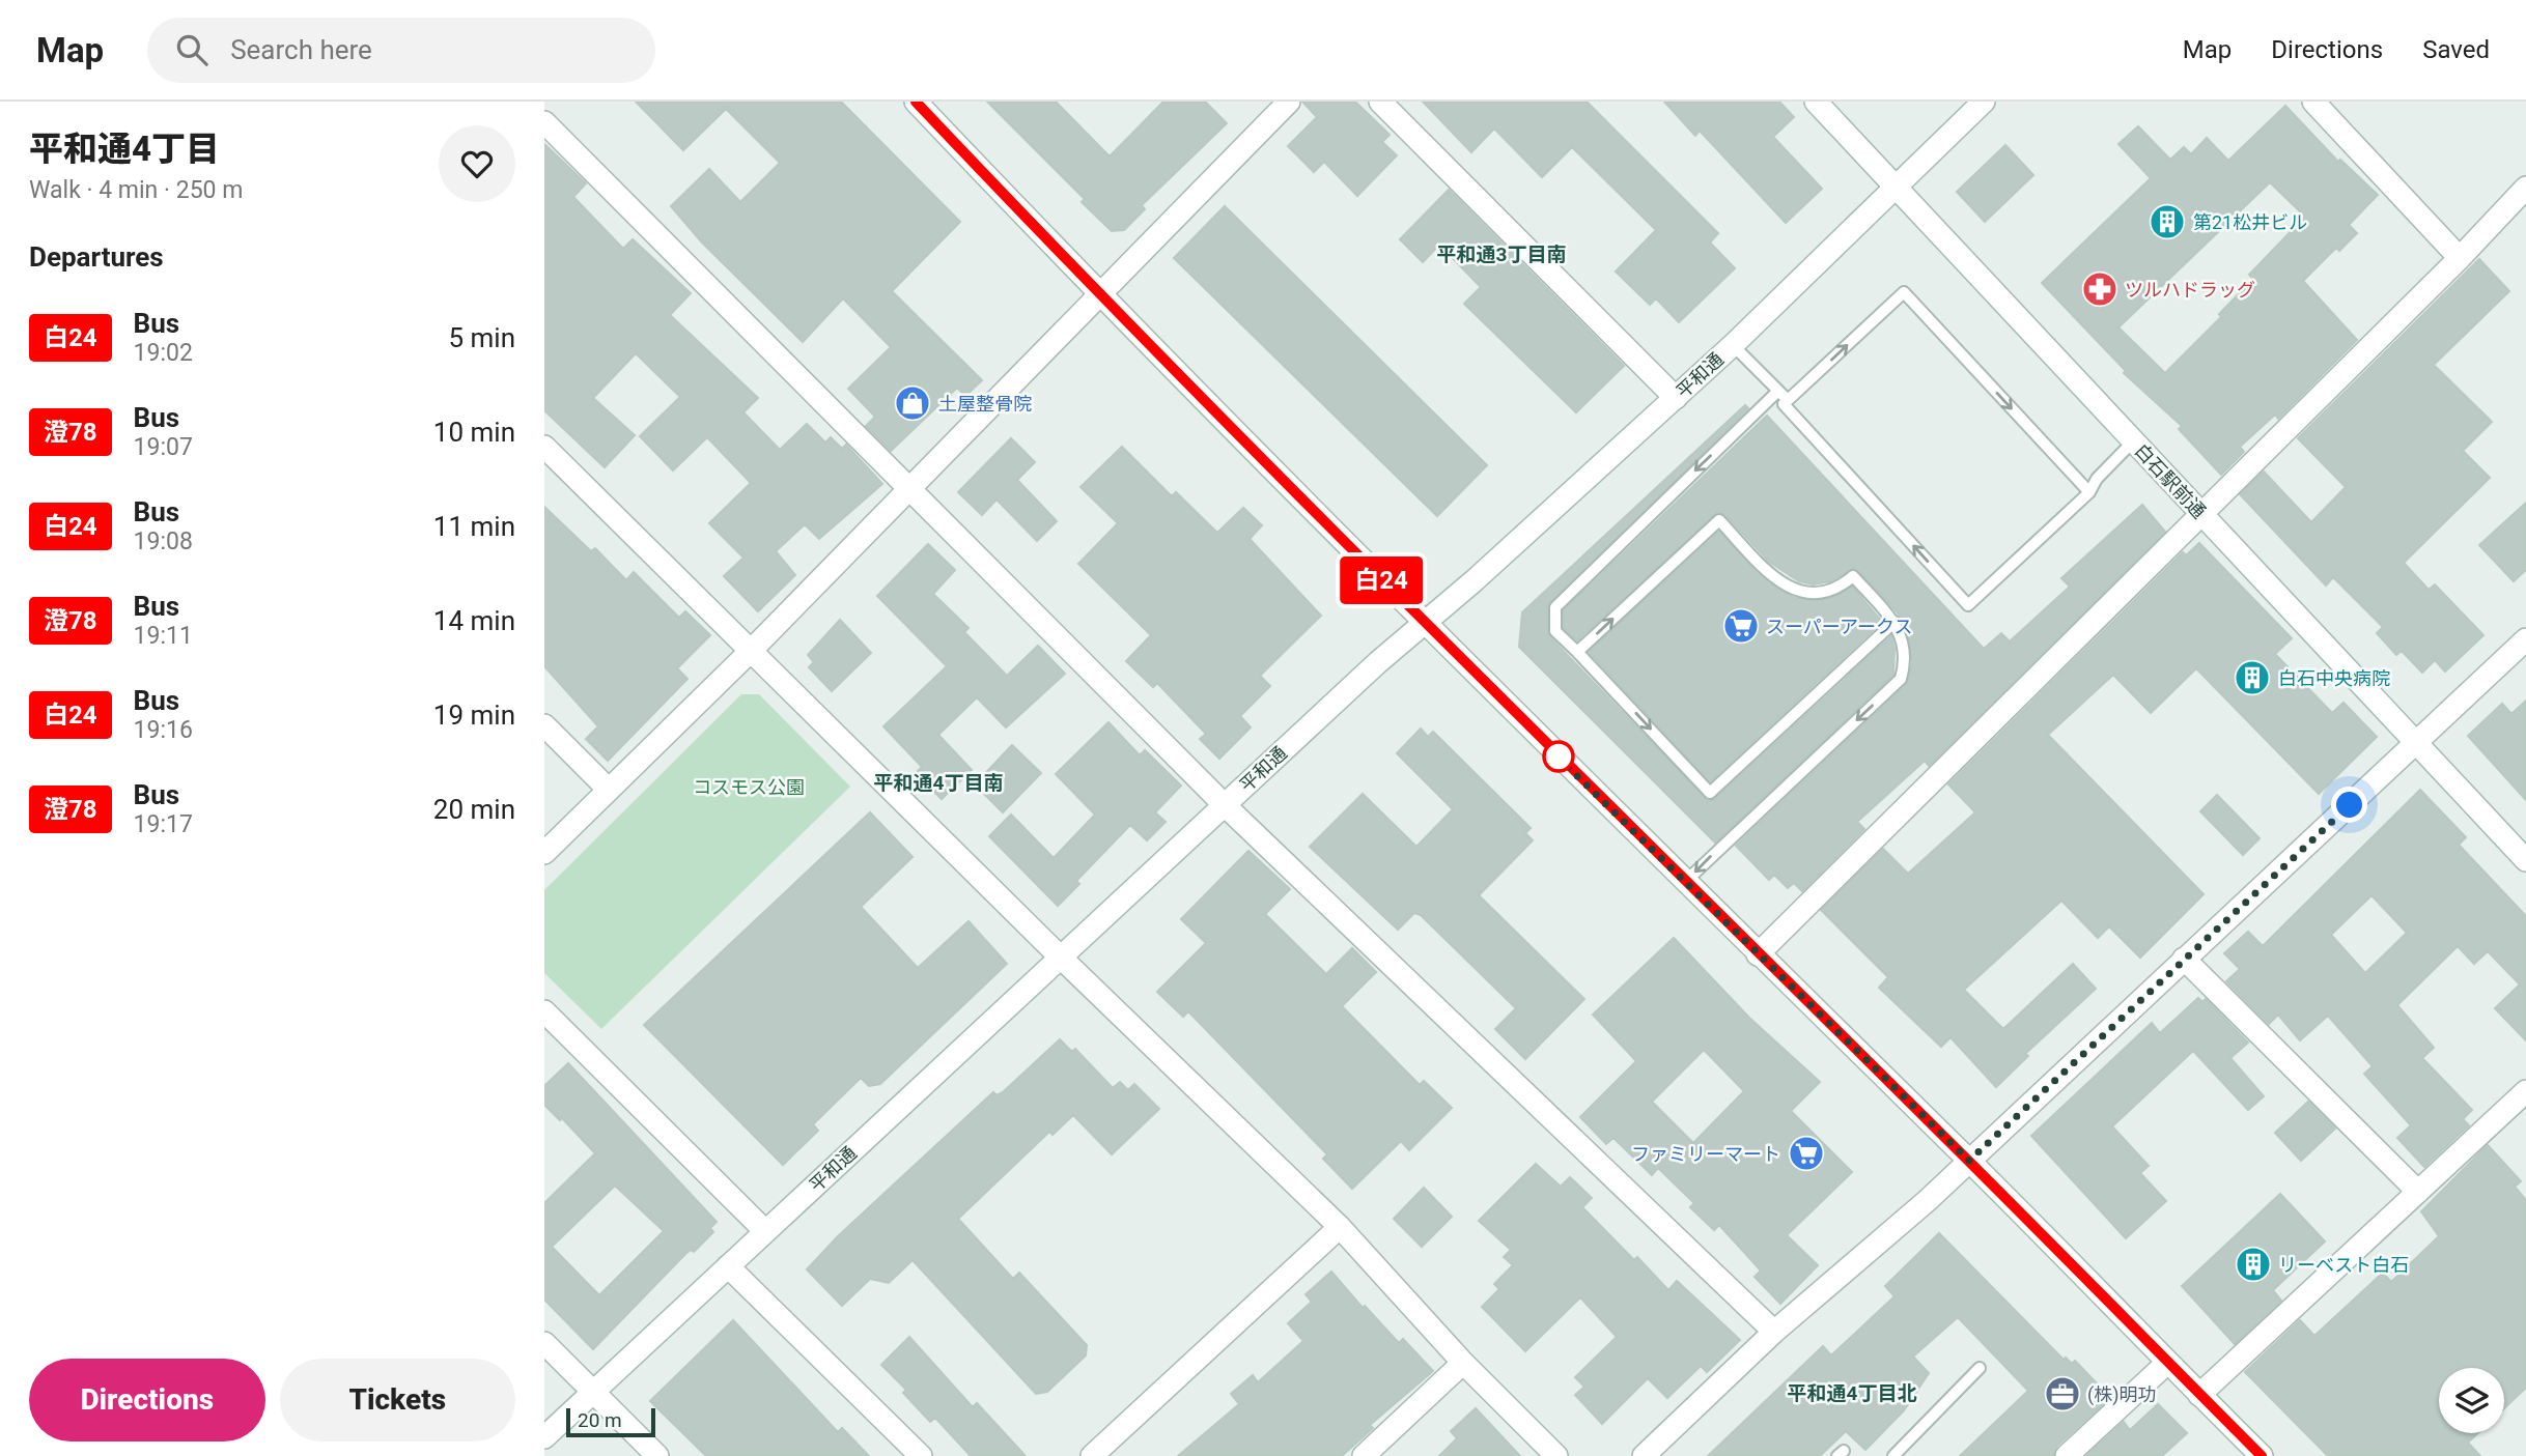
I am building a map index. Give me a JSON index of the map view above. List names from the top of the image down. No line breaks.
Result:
{"streets":{"street":["平和通","白石駅前通"]},"crossings":[["平和通","白石駅前通"]],"districts":["平和通3丁目南","平和通4丁目南","平和通4丁目北"],"parks":["コスモス公園"],"places":{"building":["第21松井ビル","白石中央病院","リーベスト白石"],"pharmacy":["ツルハドラッグ"],"shop":["土屋整骨院"],"supermarket":["スーパーアークス","ファミリーマート"],"office":["(株)明功"]},"lines":["bus line 白24"],"scale_bar":"20 m","page":{"header":"Map","search":"Search here","nav":["Map","Directions","Saved"],"heading":[["平和通4丁目","Walk · 4 min · 250 m"],"Departures"],"on_map":"白24","list":[{"mark":"白24","name":"Bus","note":"19:02","value":"5 min"},{"mark":"澄78","name":"Bus","note":"19:07","value":"10 min"},{"mark":"白24","name":"Bus","note":"19:08","value":"11 min"},{"mark":"澄78","name":"Bus","note":"19:11","value":"14 min"},{"mark":"白24","name":"Bus","note":"19:16","value":"19 min"},{"mark":"澄78","name":"Bus","note":"19:17","value":"20 min"}],"buttons":["Directions","Tickets"],"scale":"20 m"}}
